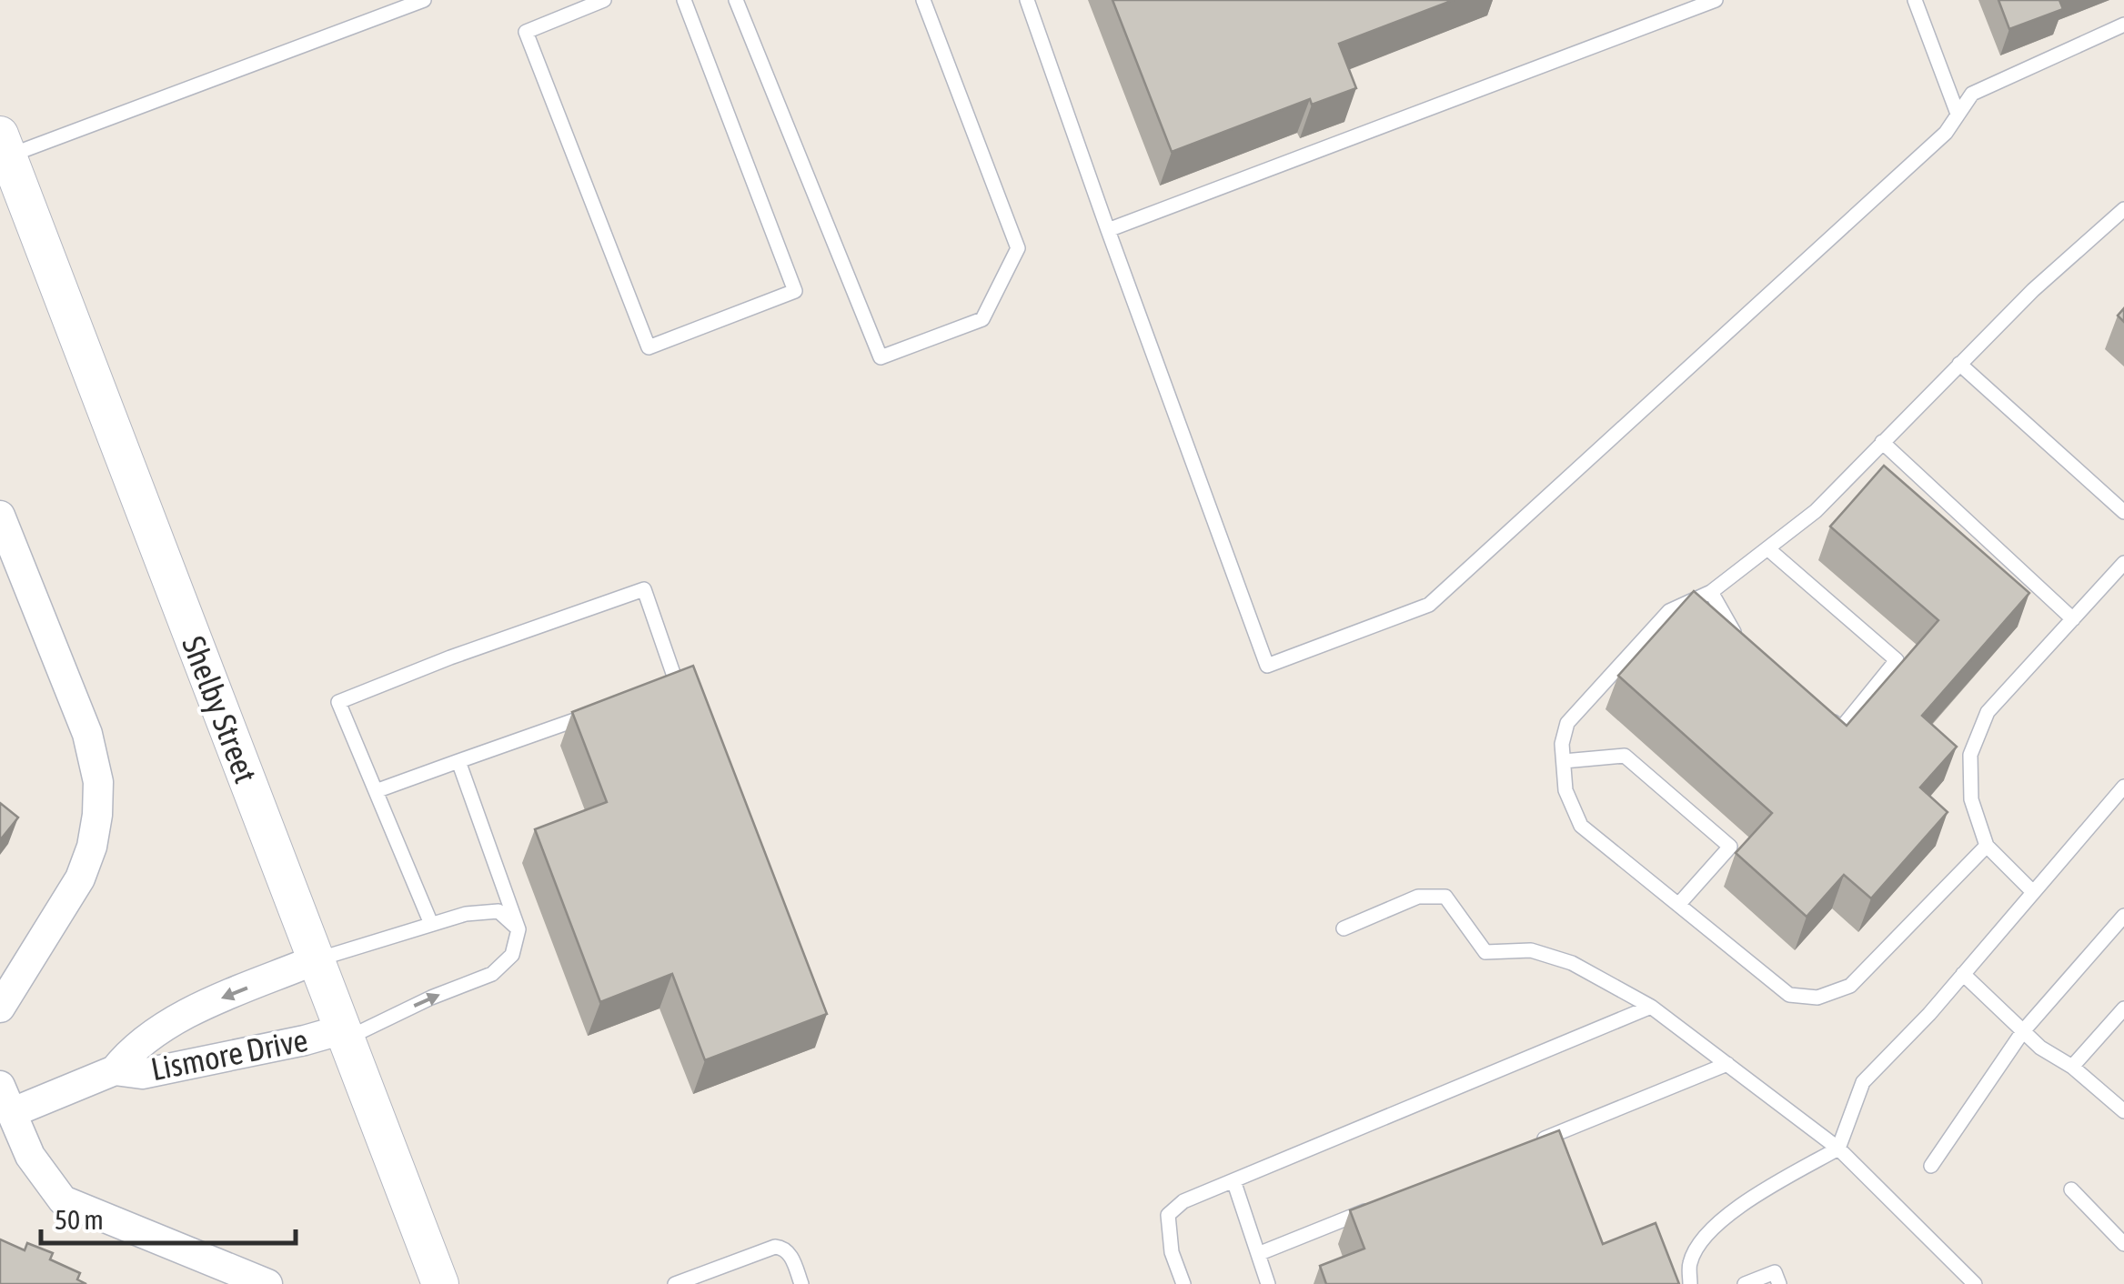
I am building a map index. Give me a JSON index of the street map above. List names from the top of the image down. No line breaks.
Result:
{"streets":{"street":["Shelby Street","Lismore Drive"]},"crossings":[["Shelby Street","Lismore Drive"]],"scale_bar":"50 m"}
